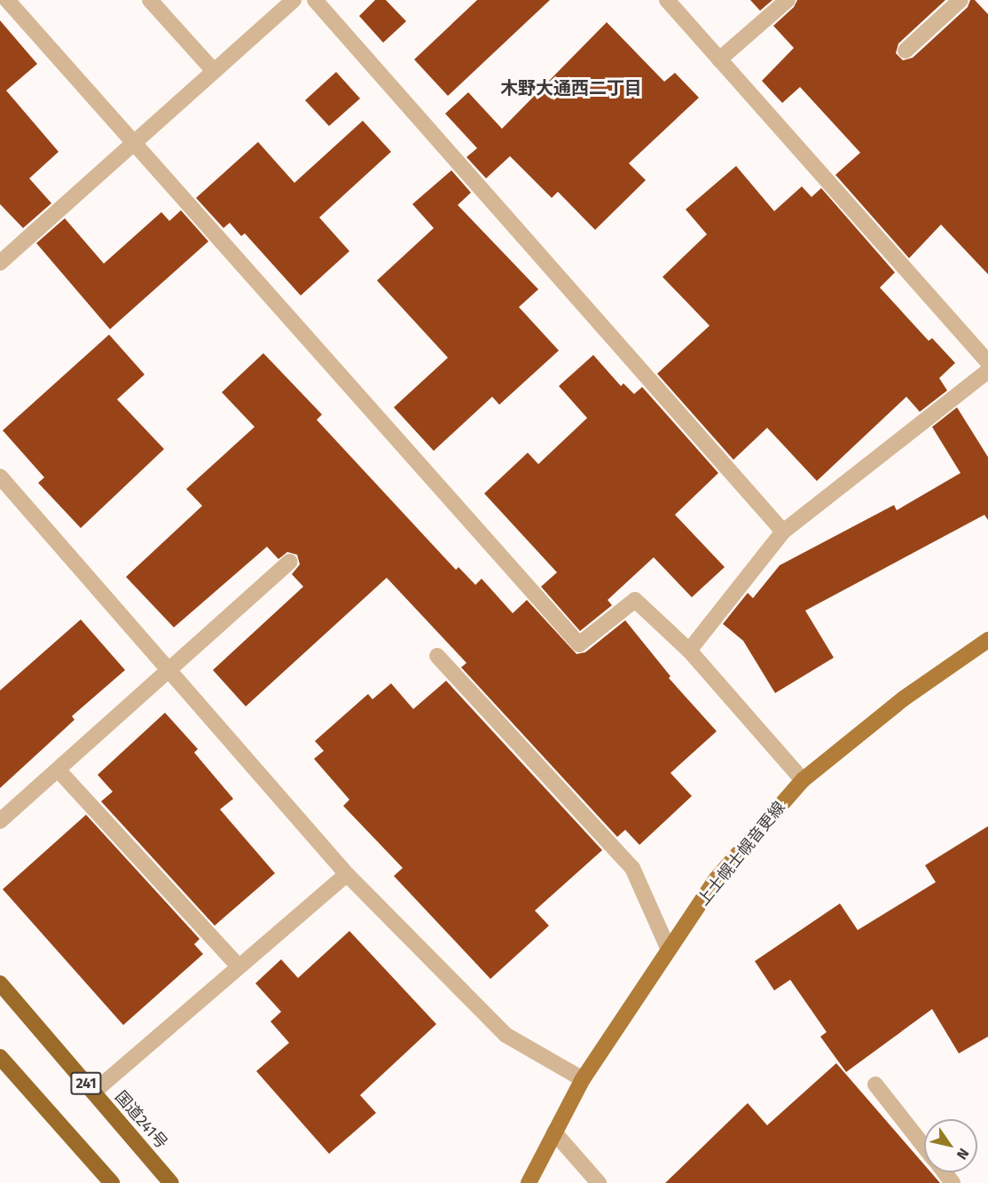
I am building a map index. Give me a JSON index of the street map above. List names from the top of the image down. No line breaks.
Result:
{"streets":{"highway":["241","国道241号"],"main road":["上士幌士幌音更線"]},"districts":["木野大通西二丁目"],"north":"bottom right"}
